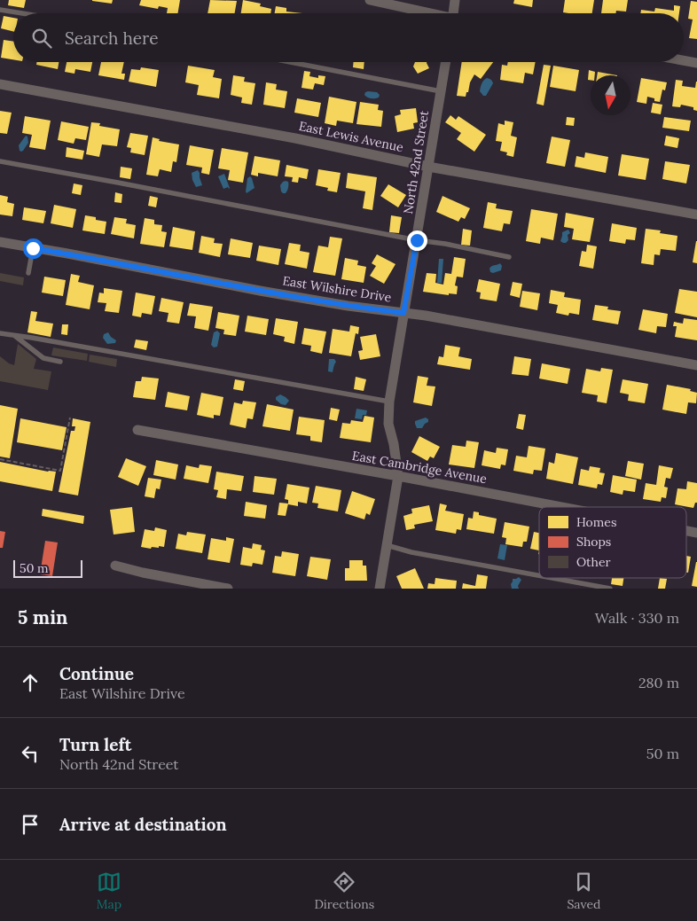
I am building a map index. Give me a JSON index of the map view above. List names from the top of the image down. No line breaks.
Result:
{"streets":{"street":["East Lewis Avenue","North 42nd Street","East Wilshire Drive","East Cambridge Avenue"]},"crossings":[["East Lewis Avenue","North 42nd Street"],["North 42nd Street","East Wilshire Drive"],["North 42nd Street","East Cambridge Avenue"]],"legend":["Homes","Shops","Other"],"scale_bar":"50 m","north":"bottom","page":{"search":"Search here","scale":"50 m","heading":["5 min","Walk · 330 m"],"list":[["Continue","East Wilshire Drive","280 m"],["Turn left","North 42nd Street","50 m"],"Arrive at destination"],"nav":["Map","Directions","Saved"]}}
